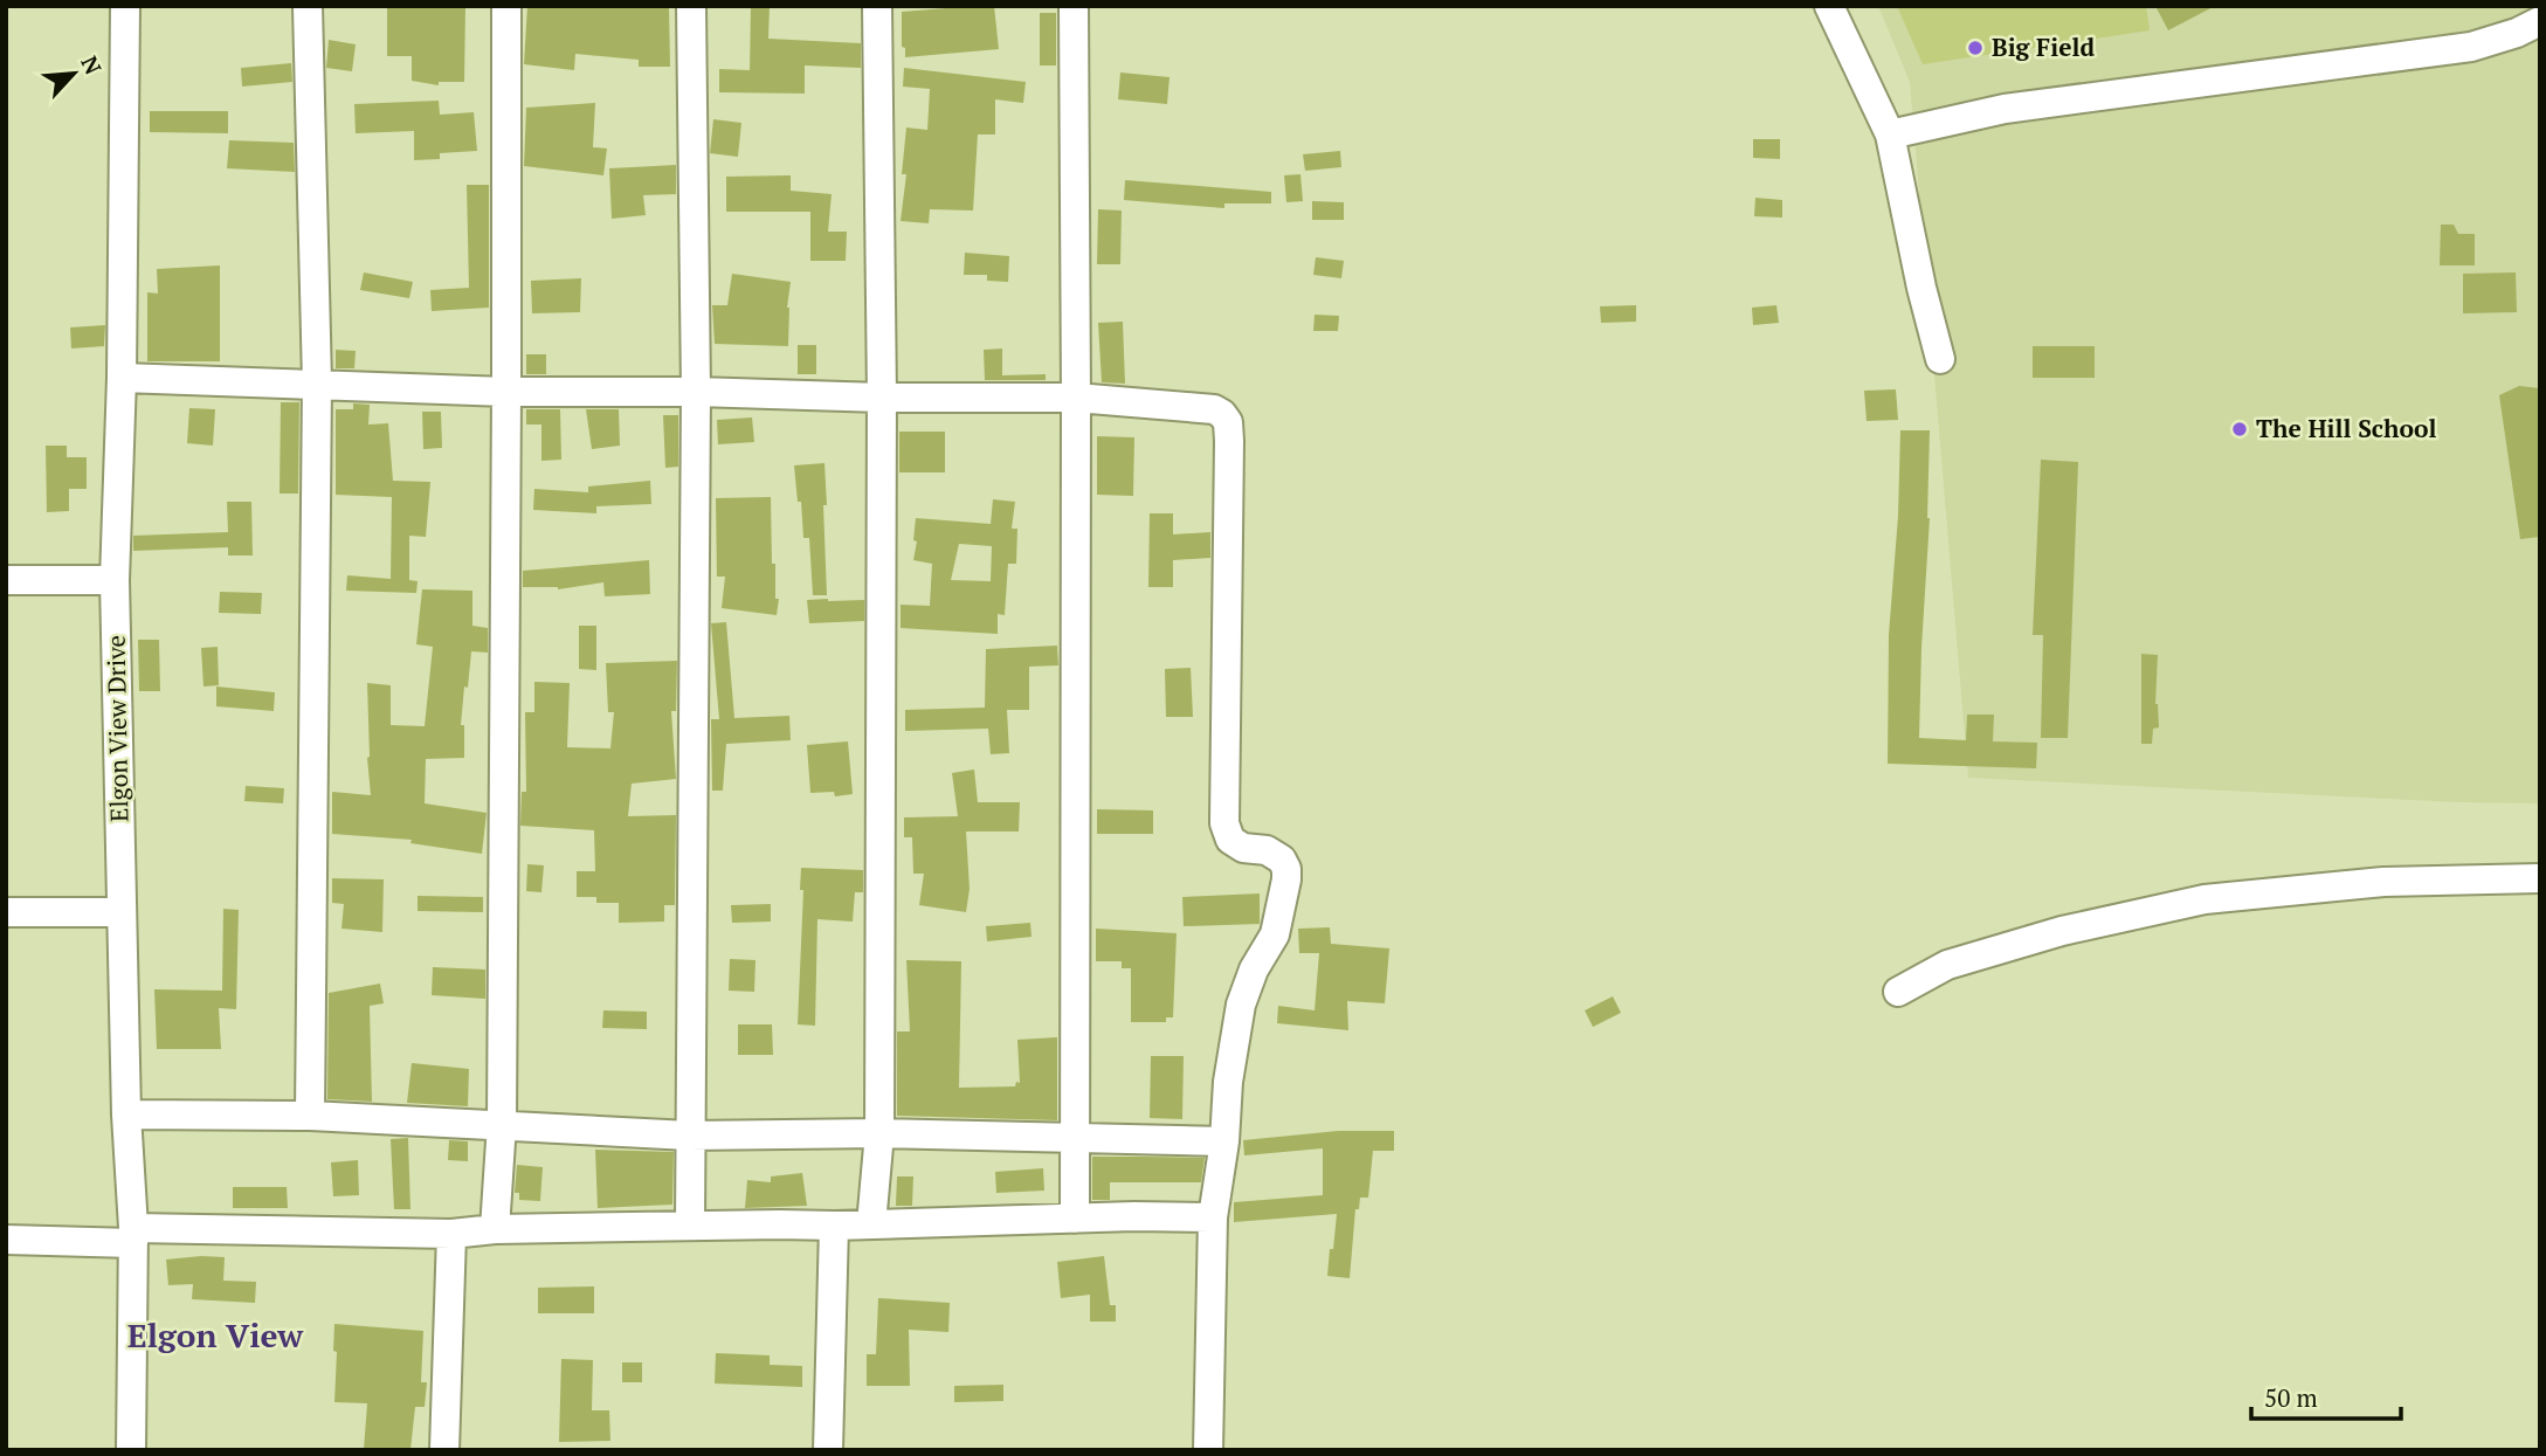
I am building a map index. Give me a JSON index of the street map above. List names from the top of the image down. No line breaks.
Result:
{"streets":{"street":["Elgon View Drive"]},"districts":["Elgon View"],"places":["Big Field","The Hill School"],"scale_bar":"50 m","north":"top right"}
